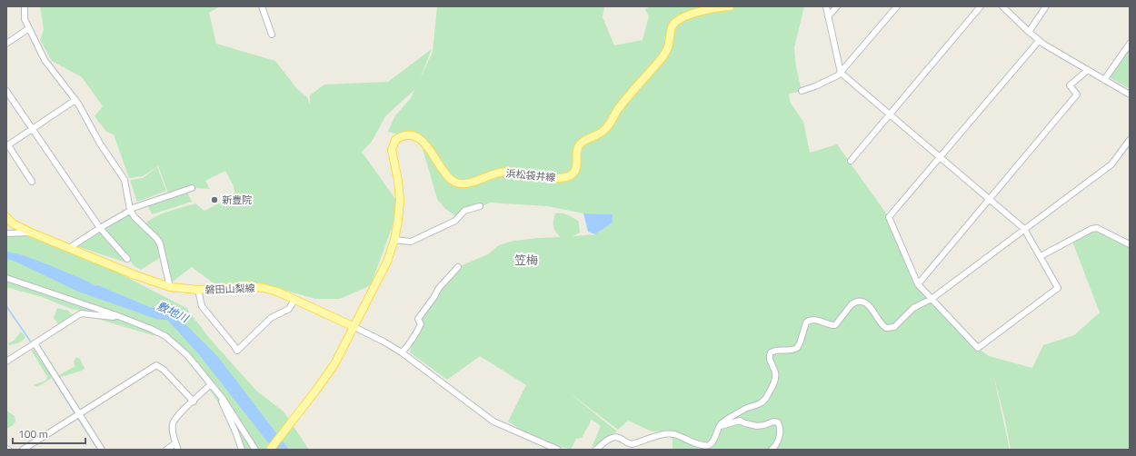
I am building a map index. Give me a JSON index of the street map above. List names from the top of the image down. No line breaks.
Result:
{"streets":{"main road":["浜松袋井線","磐田山梨線"]},"crossings":[["浜松袋井線","磐田山梨線"]],"districts":["笠梅"],"water":["敷地川"],"places":["新豊院"],"scale_bar":"100 m"}
